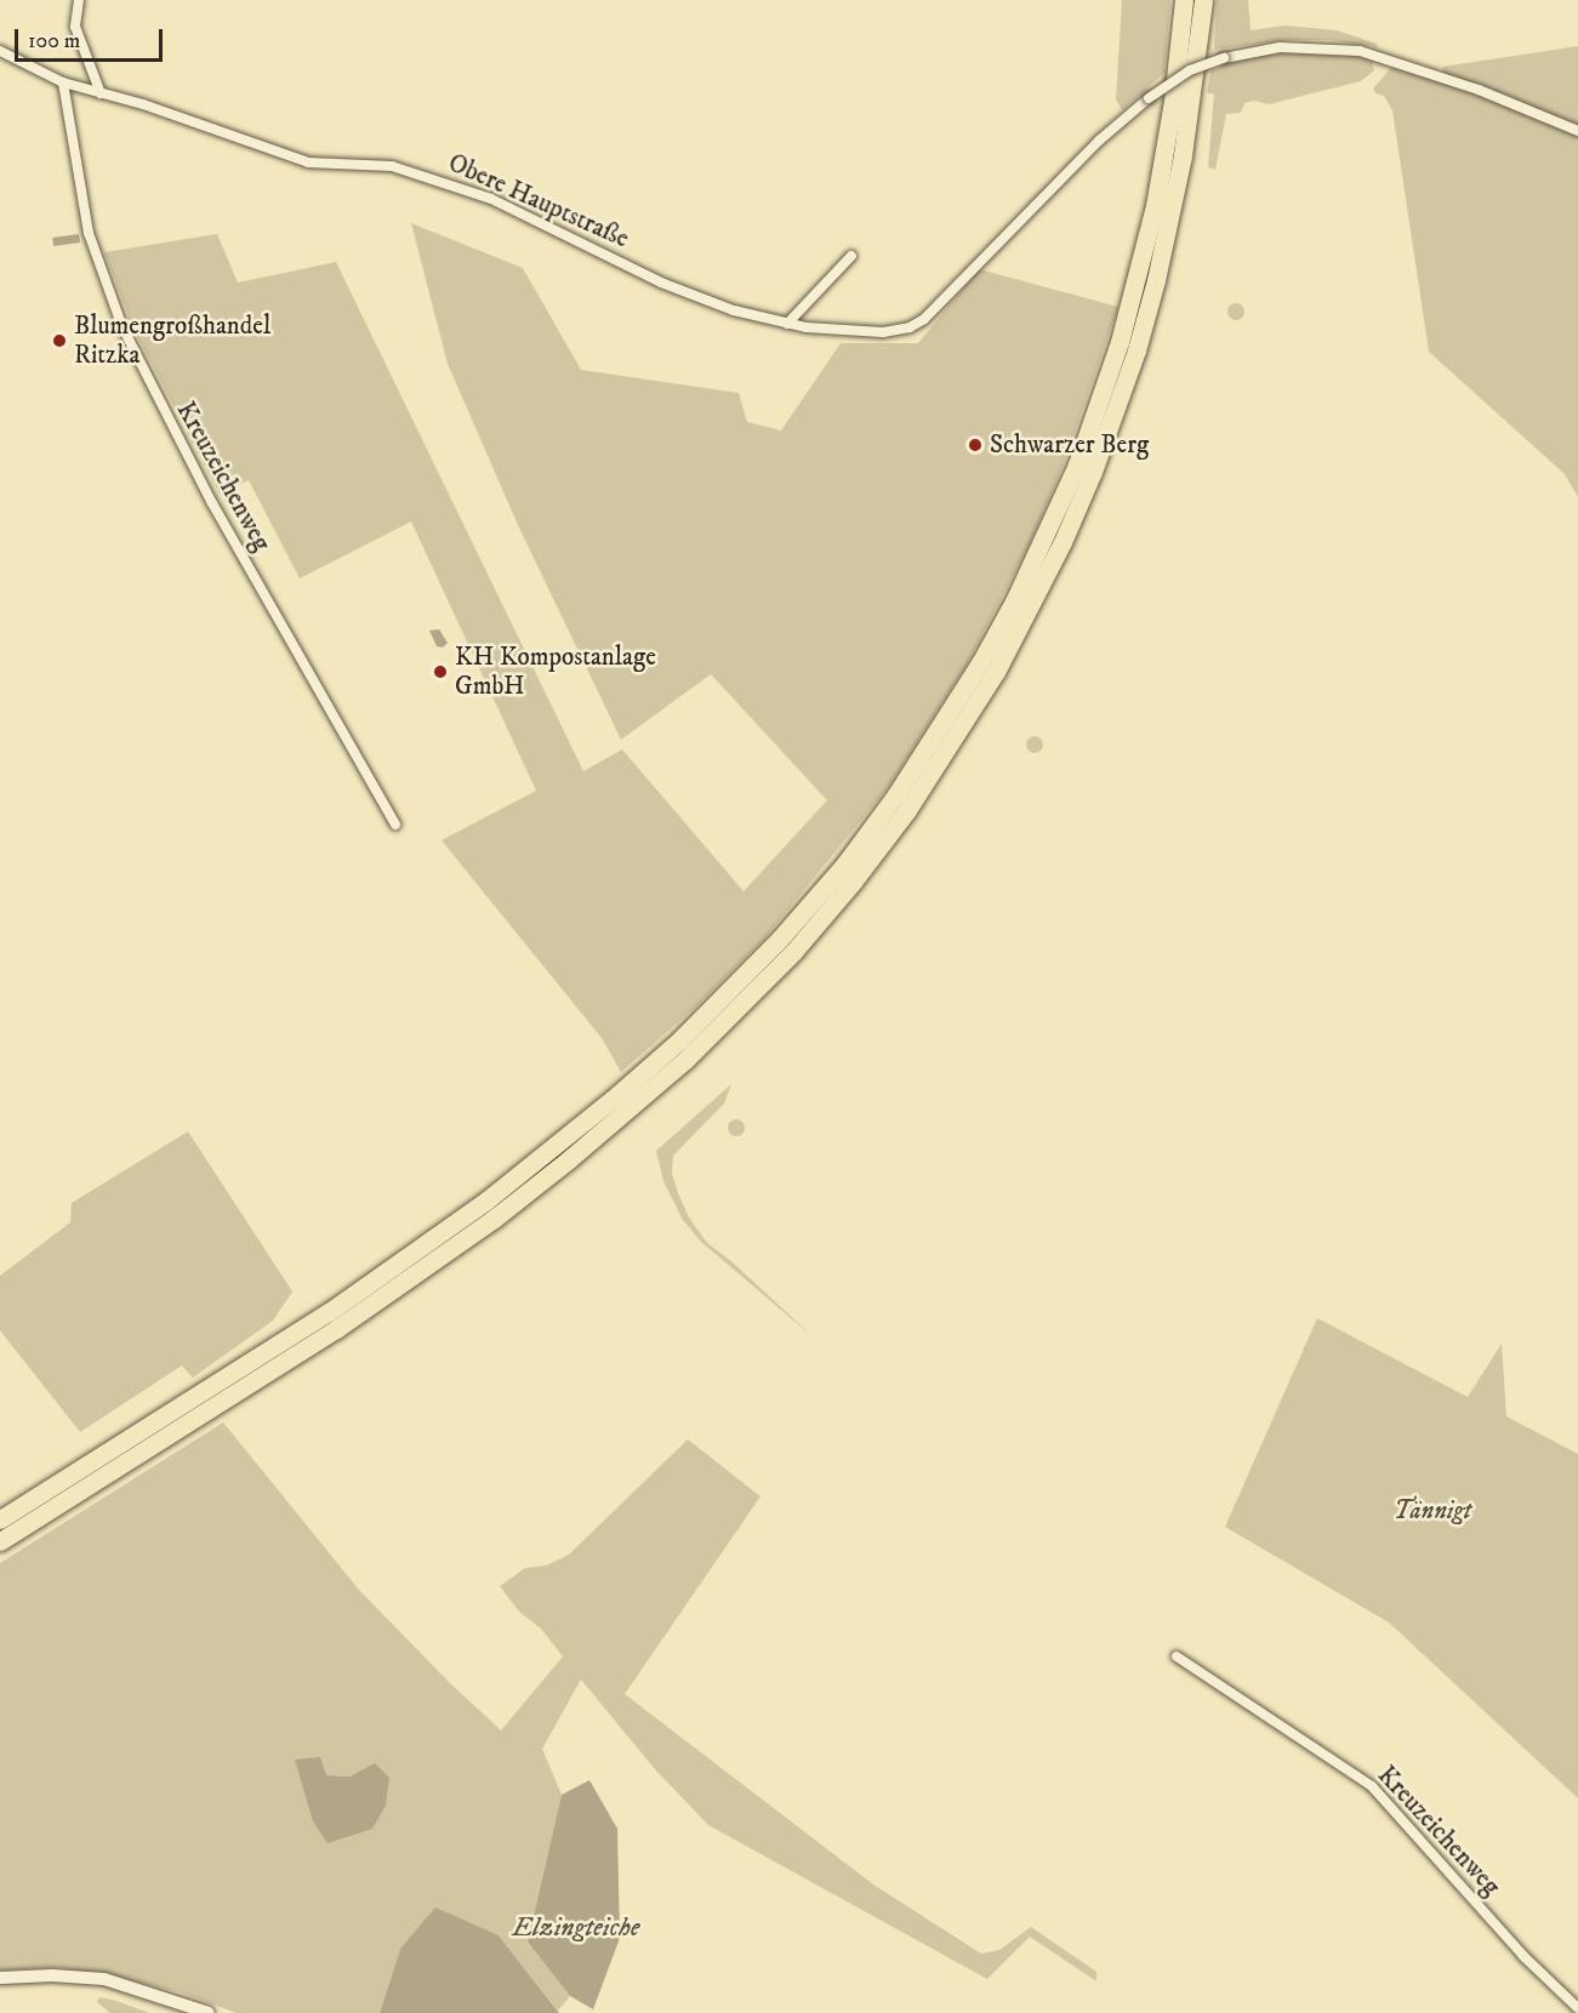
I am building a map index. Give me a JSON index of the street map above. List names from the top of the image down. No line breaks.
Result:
{"streets":{"street":["Obere Hauptstraße","Kreuzeichenweg"]},"crossings":[["Obere Hauptstraße","Kreuzeichenweg"]],"water":["Elzingteiche"],"parks":["Tännigt"],"places":["Blumengroßhandel Ritzka","Schwarzer Berg","KH Kompostanlage GmbH"],"scale_bar":"100 m"}
